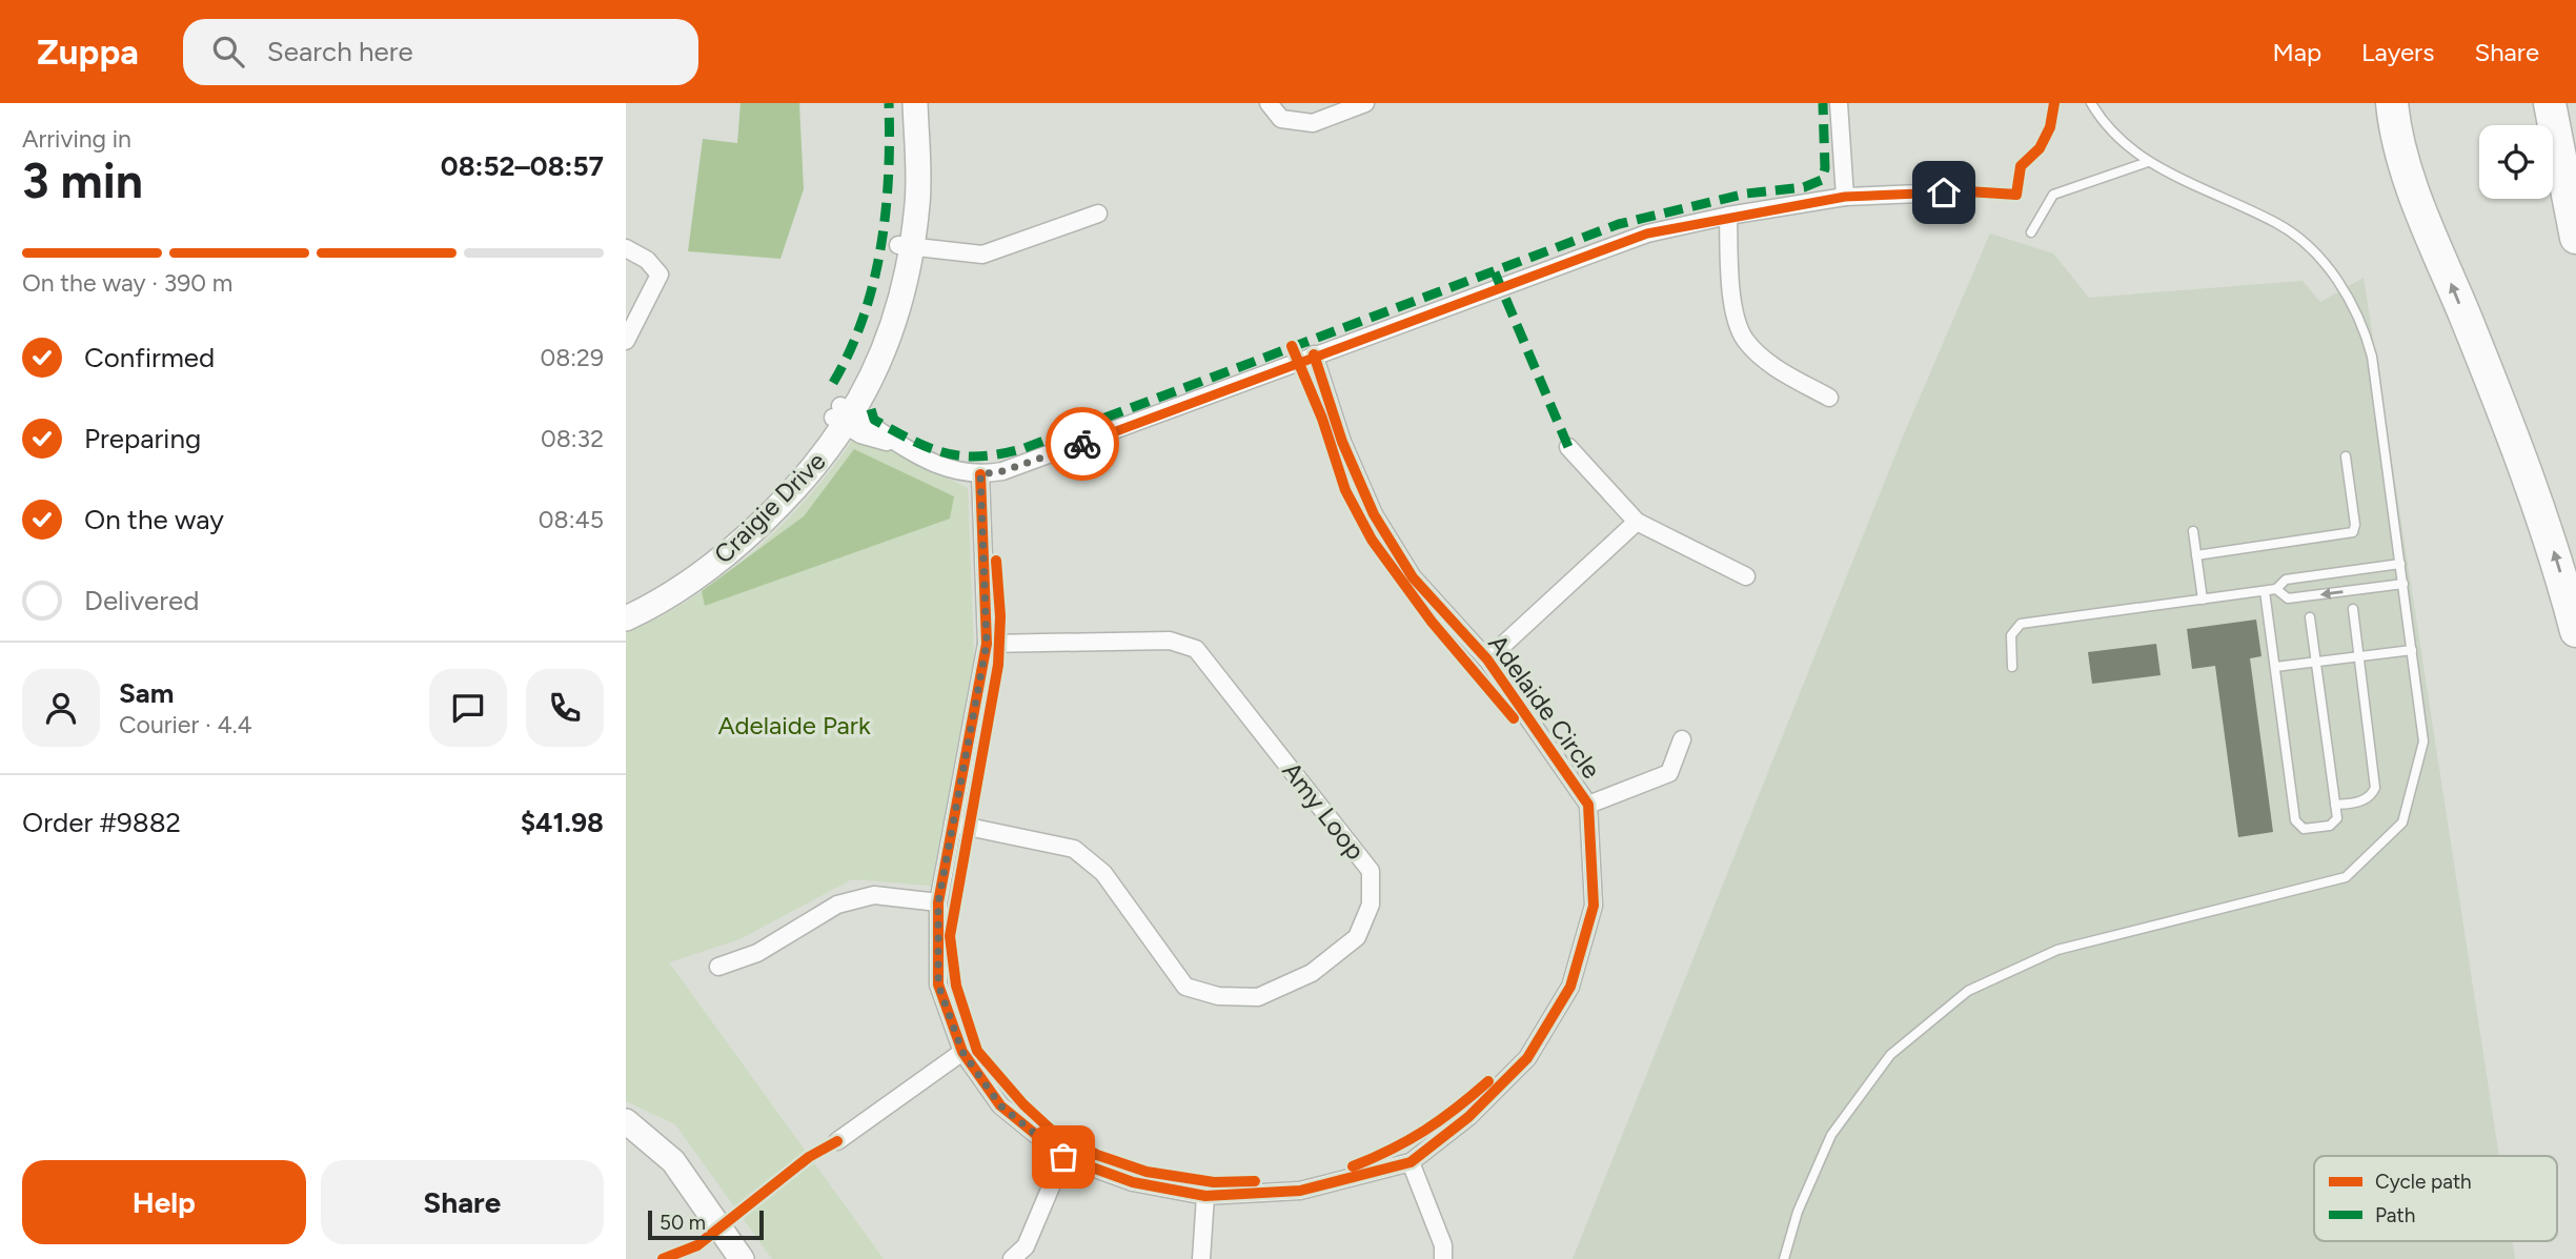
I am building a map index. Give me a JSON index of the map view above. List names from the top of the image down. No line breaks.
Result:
{"streets":{"main road":["Craigie Drive"],"street":["Adelaide Circle","Amy Loop"]},"crossings":[["Adelaide Circle","Amy Loop"]],"parks":["Adelaide Park"],"legend":["Cycle path","Path"],"scale_bar":"50 m","page":{"header":"Zuppa","search":"Search here","nav":["Map","Layers","Share"],"heading":["3 min","Arriving in","08:52–08:57"],"panel":["Sam","Courier · 4.4","Order #9882","$41.98"],"bar":"On the way · 390 m","list":[["Confirmed","08:29"],["Preparing","08:32"],["On the way","08:45"],"Delivered"],"buttons":["Help","Share"],"scale":"50 m"}}
